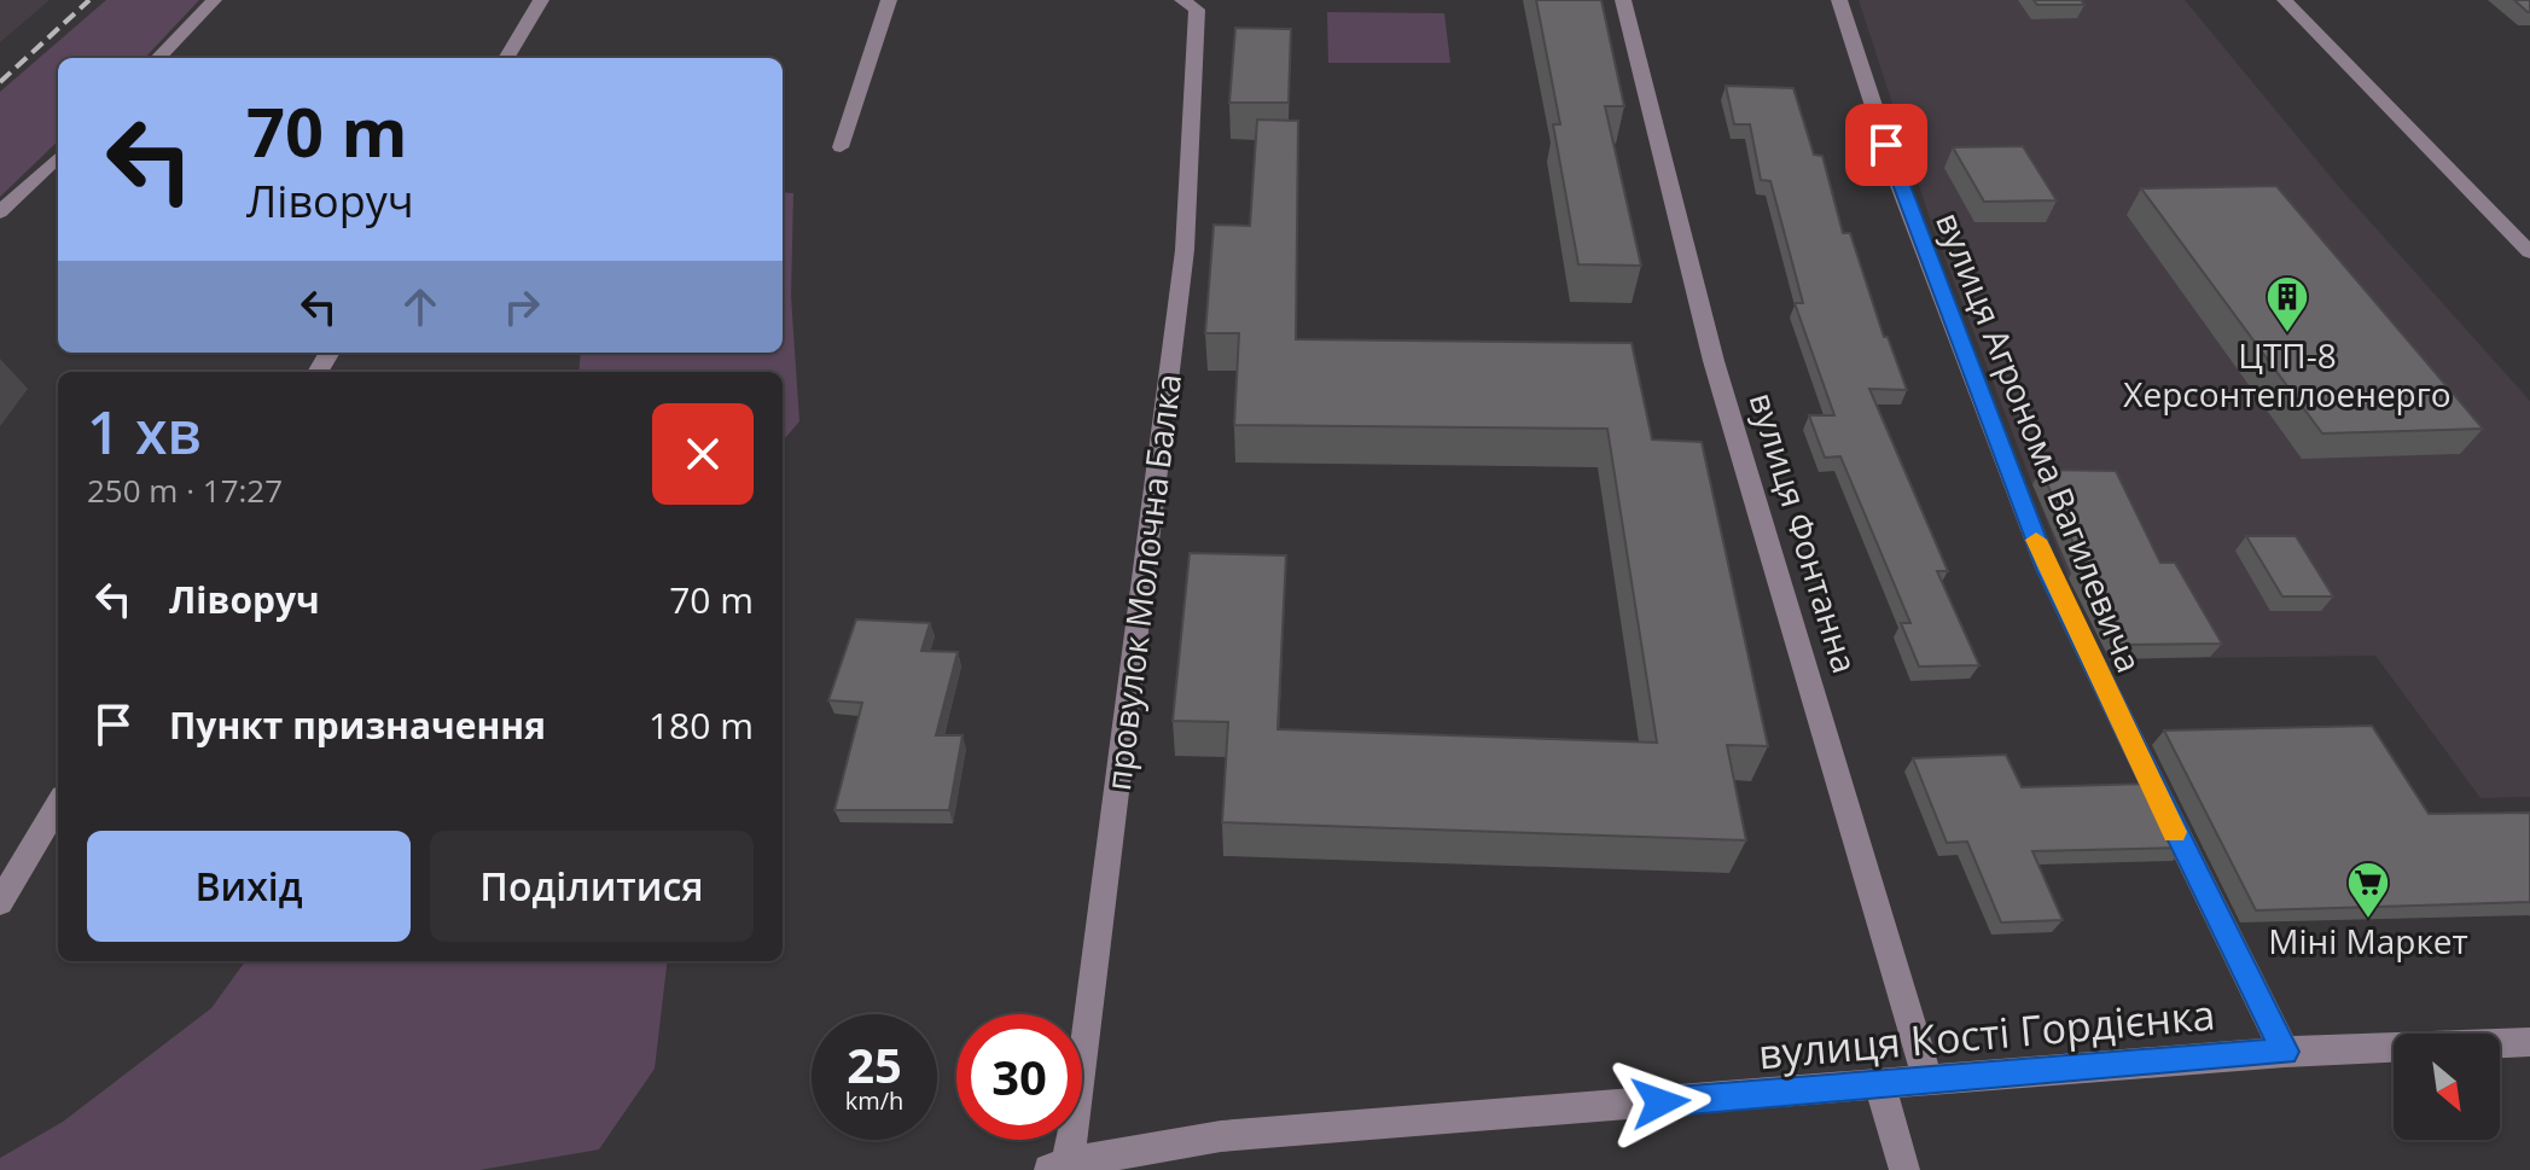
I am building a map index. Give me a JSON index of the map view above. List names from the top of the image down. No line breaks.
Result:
{"streets":{"street":["вулиця Агронома Вагилевича","вулиця Фонтанна","провулок Молочна Балка","вулиця Кості Гордієнка"]},"crossings":[["вулиця Агронома Вагилевича","вулиця Кості Гордієнка"],["вулиця Фонтанна","вулиця Кості Гордієнка"],["провулок Молочна Балка","вулиця Кості Гордієнка"]],"places":{"building":["ЦТП-8 Херсонтеплоенерго"],"supermarket":["Міні Маркет"]},"north":"bottom right","page":{"turn":["70 m","Ліворуч"],"heading":["1 хв","250 m · 17:27"],"list":[{"name":"Ліворуч","value":"70 m"},{"name":"Пункт призначення","value":"180 m"}],"buttons":["Вихід","Поділитися"],"speed":"25 km/h","limit":"30"}}
